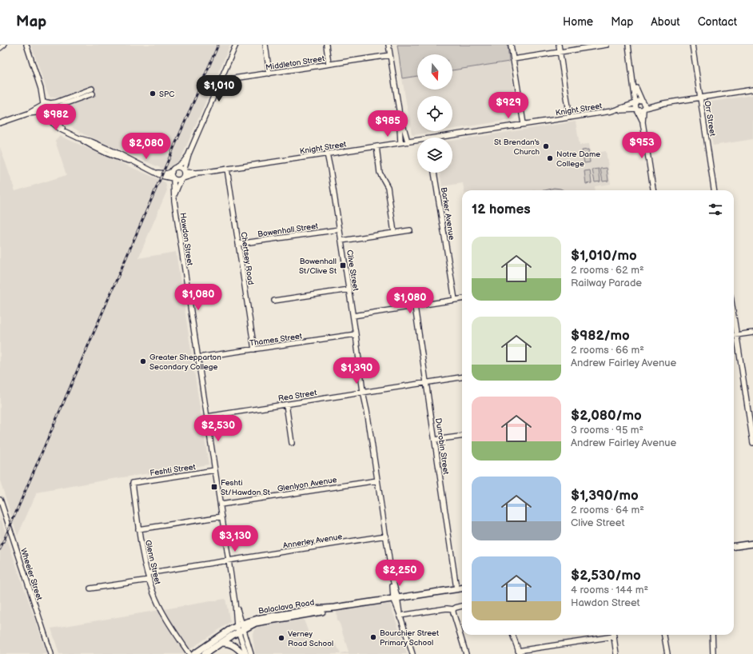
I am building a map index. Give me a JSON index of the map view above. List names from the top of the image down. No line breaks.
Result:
{"streets":{"main road":["Balaclava Road"],"street":["Middleton Street","Knight Street","Orr Street","Barker Avenue","Bowenhall Street","Hawdon Street","Chertsey Road","Clive Street","Thames Street","Rea Street","Dunrobin Street","Feshti Street","Glenlyon Avenue","Annerley Avenue","Glenn Street","Wheeler Street"]},"crossings":[["Knight Street","Hawdon Street"],["Knight Street","Chertsey Road"],["Knight Street","Clive Street"],["Bowenhall Street","Chertsey Road"],["Bowenhall Street","Clive Street"],["Hawdon Street","Thames Street"],["Hawdon Street","Rea Street"],["Hawdon Street","Feshti Street"],["Hawdon Street","Glenlyon Avenue"],["Hawdon Street","Annerley Avenue"],["Hawdon Street","Balaclava Road"],["Chertsey Road","Thames Street"],["Clive Street","Thames Street"],["Clive Street","Rea Street"],["Clive Street","Glenlyon Avenue"],["Clive Street","Annerley Avenue"],["Clive Street","Balaclava Road"],["Rea Street","Dunrobin Street"],["Dunrobin Street","Balaclava Road"],["Feshti Street","Glenn Street"],["Annerley Avenue","Glenn Street"]],"places":{"other":["SPC","St Brendan's Church","Notre Dame College","Greater Shepparton Secondary College","Bourchier Street Primary School","Verney Road School"],"transit":["Bowenhall St/Clive St","Feshti St/Hawdon St"]},"north":"bottom","page":{"header":"Map","nav":["Home","Map","About","Contact"],"price":["$1,010","$929","$982","$985","$953","$2,080","$1,080","$1,080","$1,390","$2,530","$3,130","$2,250"],"heading":"12 homes","list":[{"name":"$1,010/mo","note":"2 rooms · 62 m² · Railway Parade"},{"name":"$982/mo","note":"2 rooms · 66 m² · Andrew Fairley Avenue"},{"name":"$2,080/mo","note":"3 rooms · 95 m² · Andrew Fairley Avenue"},{"name":"$1,390/mo","note":"2 rooms · 64 m² · Clive Street"},{"name":"$2,530/mo","note":"4 rooms · 144 m² · Hawdon Street"}]}}
